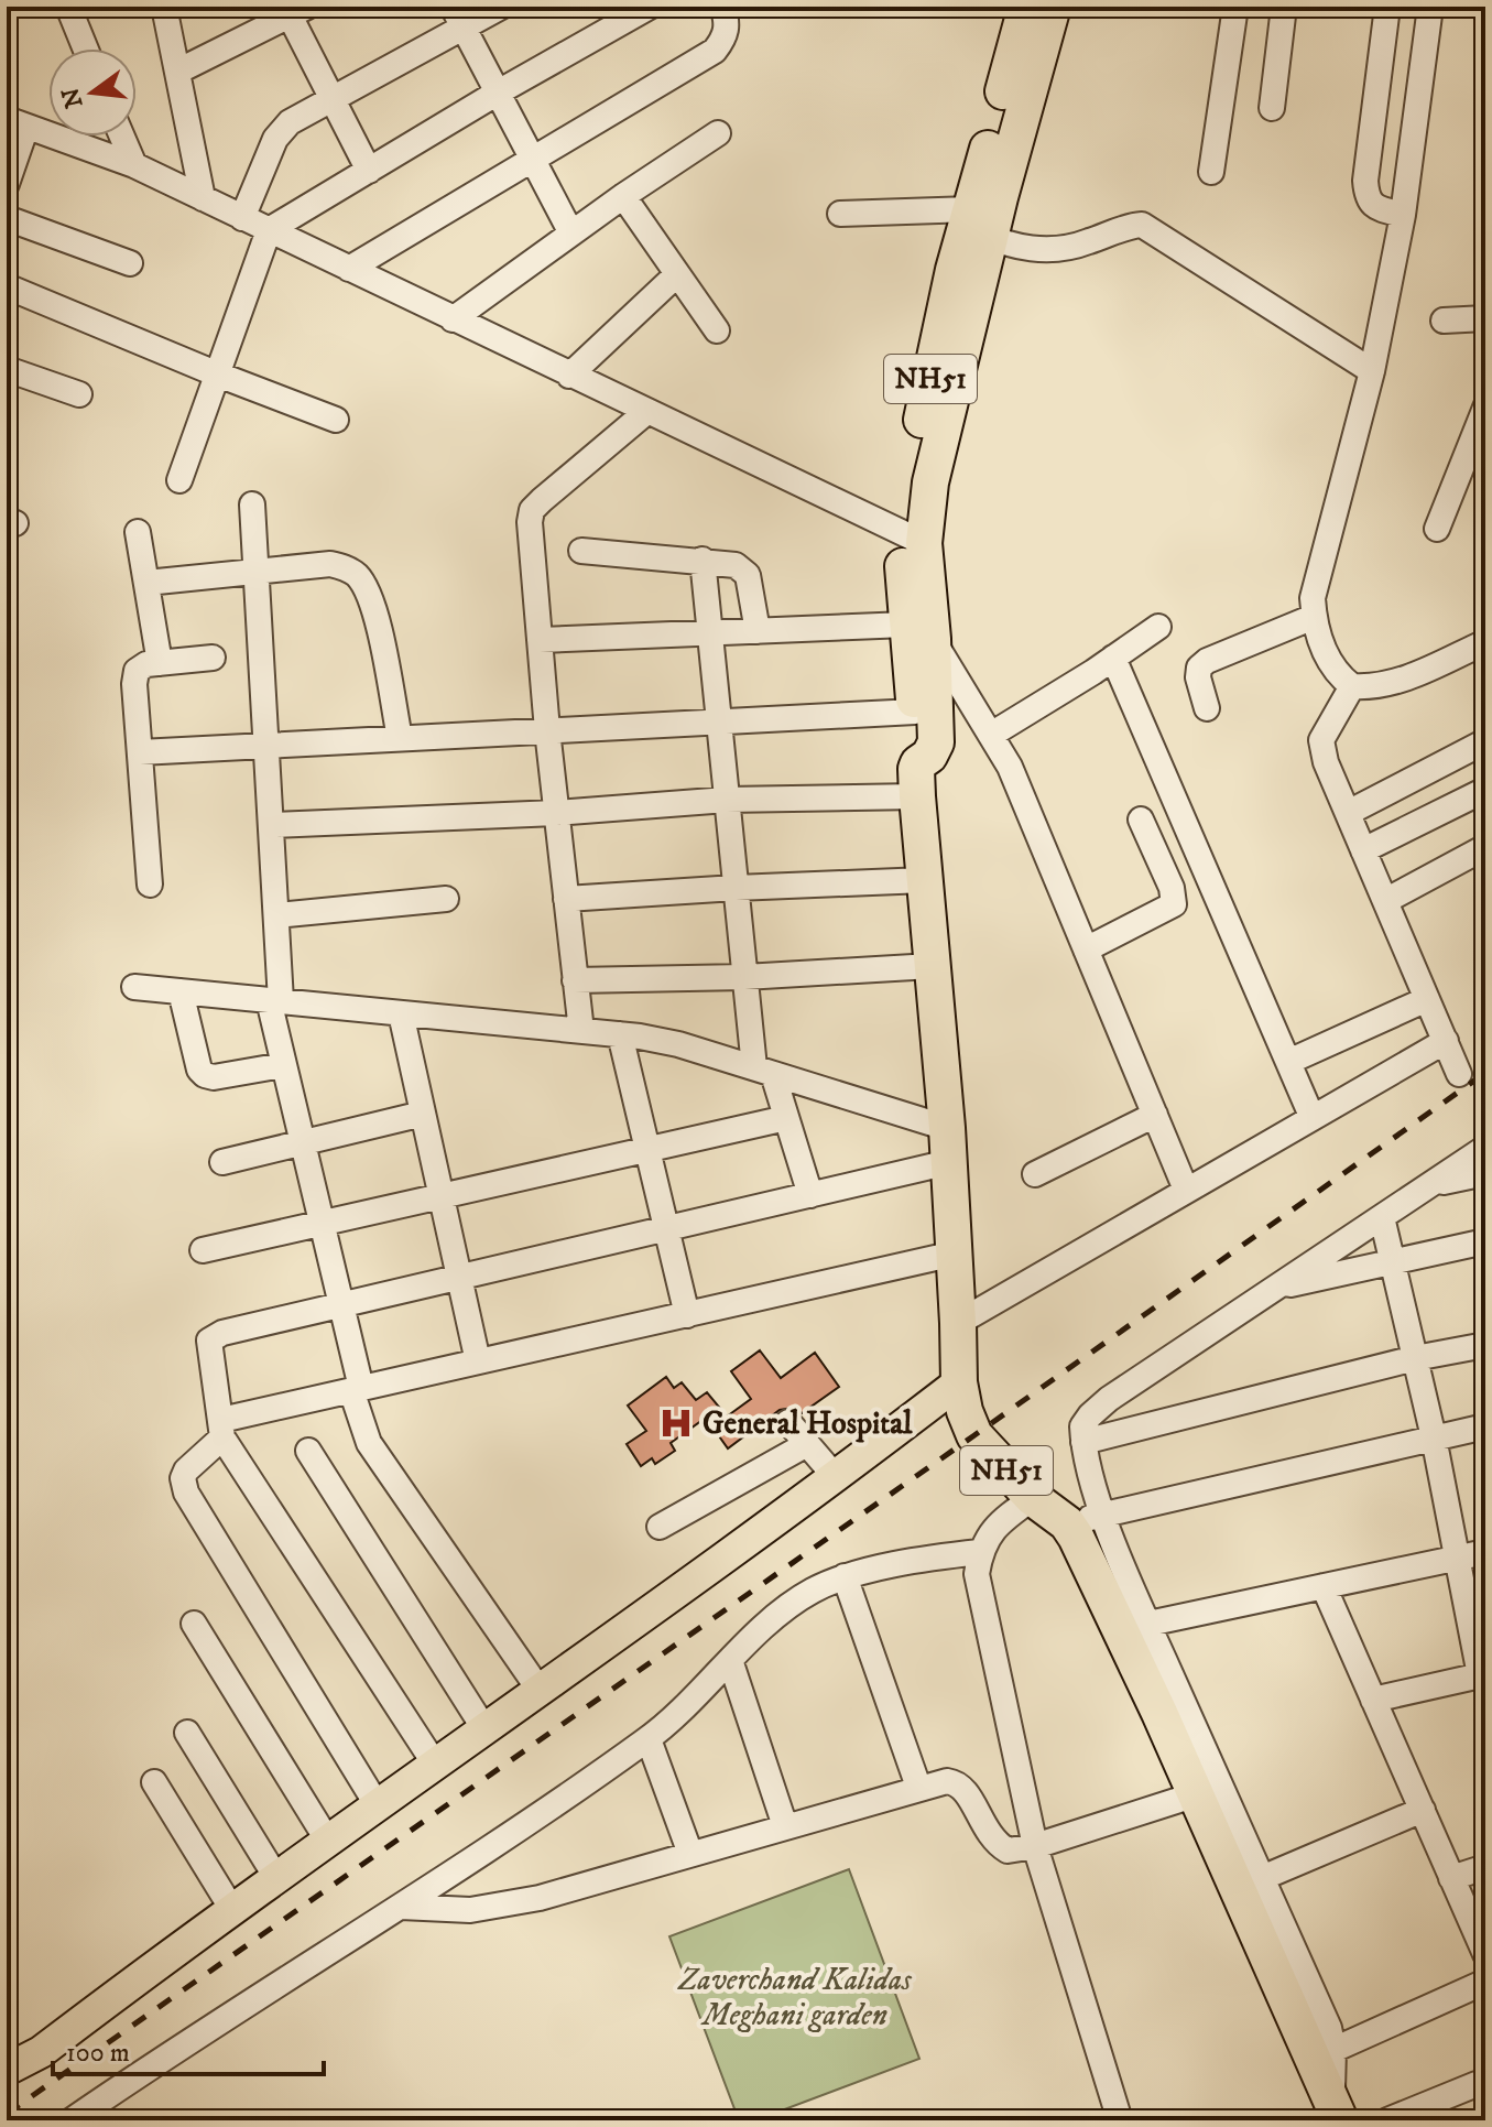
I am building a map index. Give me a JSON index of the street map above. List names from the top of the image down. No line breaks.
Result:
{"streets":{"highway":["NH51"]},"parks":["Zaverchand Kalidas Meghani garden"],"places":{"hospital":["General Hospital"]},"scale_bar":"100 m","north":"left"}
